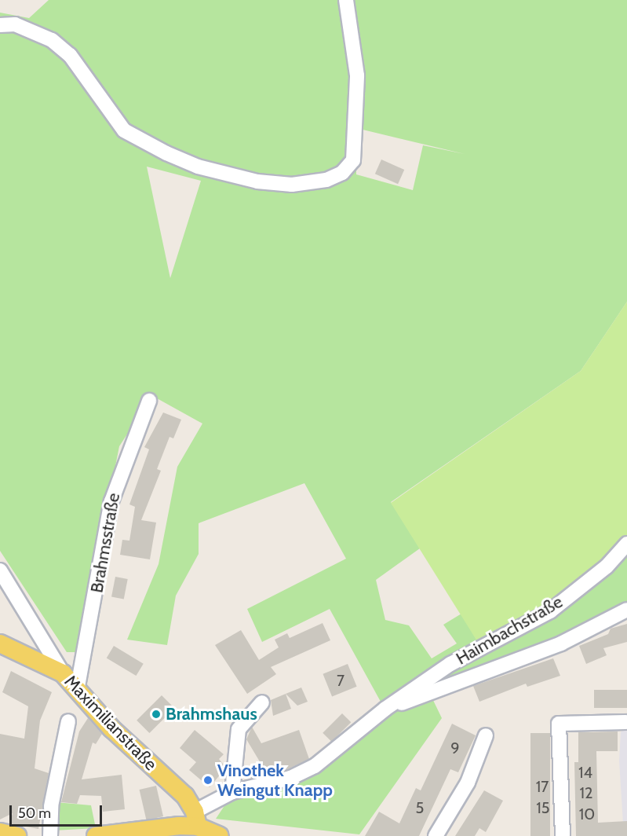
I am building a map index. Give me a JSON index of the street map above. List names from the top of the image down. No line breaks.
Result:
{"streets":{"main road":["Maximilianstraße"],"street":["Brahmsstraße","Haimbachstraße"]},"crossings":[["Brahmsstraße","Maximilianstraße"],["Haimbachstraße","Maximilianstraße"]],"places":["Brahmshaus","Vinothek Weingut Knapp"],"house_numbers":["7","9","14","17","12","5","15","10"],"scale_bar":"50 m"}
